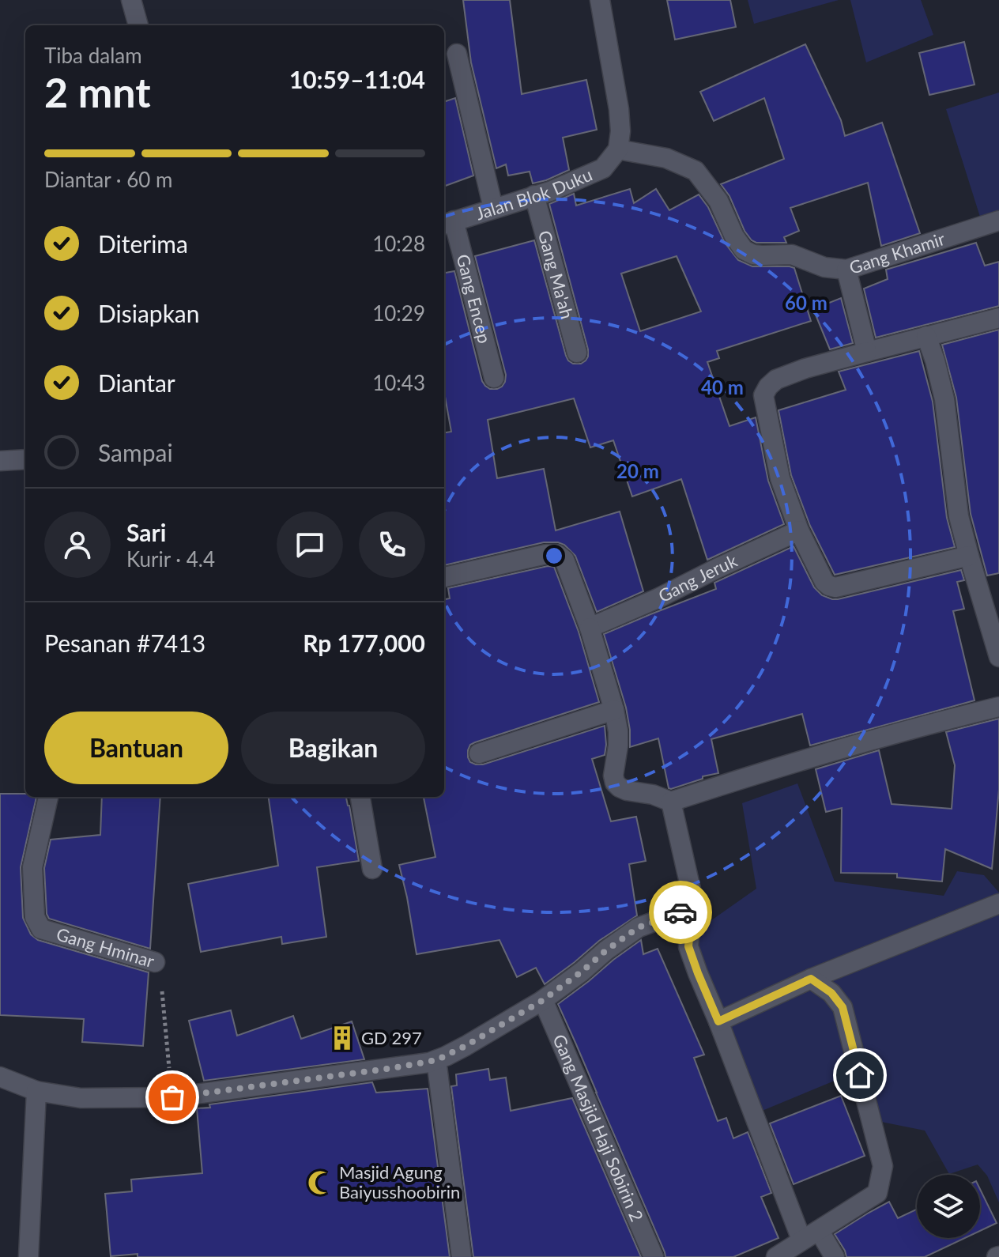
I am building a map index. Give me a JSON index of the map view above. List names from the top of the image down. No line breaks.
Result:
{"streets":{"street":["Jalan Blok Duku","Gang Khamir","Gang Ma'ah","Gang Encep","Gang Jeruk","Gang Hminar","Gang Masjid Haji Sobirin 2"]},"crossings":[["Jalan Blok Duku","Gang Khamir"],["Jalan Blok Duku","Gang Ma'ah"],["Jalan Blok Duku","Gang Encep"]],"places":{"building":["GD 297"],"mosque":["Masjid Agung Baiyusshoobirin"]},"page":{"heading":["2 mnt","Tiba dalam","10:59–11:04"],"panel":["Sari","Kurir · 4.4","Pesanan #7413","Rp 177,000"],"bar":"Diantar · 60 m","list":[["Diterima","10:28"],["Disiapkan","10:29"],["Diantar","10:43"],"Sampai"],"buttons":["Bantuan","Bagikan"]},"rings":["60 m","40 m","20 m"]}
